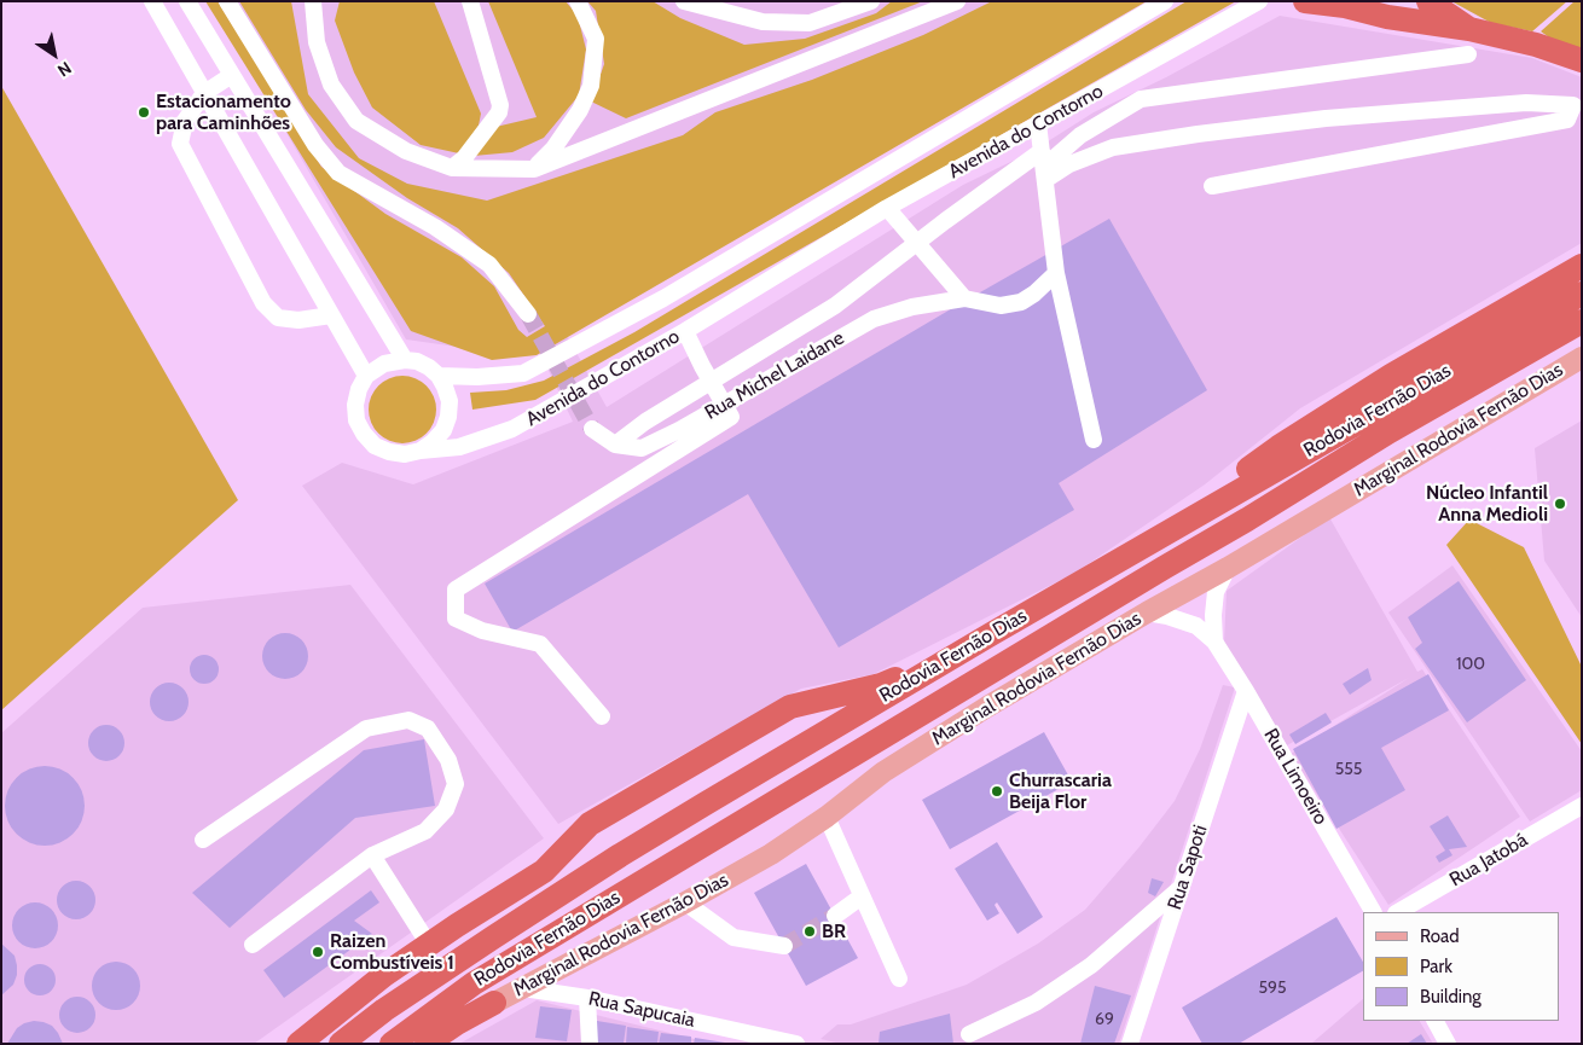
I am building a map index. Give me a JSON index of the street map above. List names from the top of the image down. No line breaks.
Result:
{"streets":{"highway":["Rodovia Fernão Dias"],"main road":["Marginal Rodovia Fernão Dias"],"street":["Avenida do Contorno","Rua Michel Laidane","Rua Limoeiro","Rua Jatobá","Rua Sapoti","Rua Sapucaia"]},"crossings":[["Marginal Rodovia Fernão Dias","Rua Limoeiro"],["Marginal Rodovia Fernão Dias","Rua Sapucaia"],["Rua Limoeiro","Rua Sapoti"]],"places":["Estacionamento para Caminhões","Núcleo Infantil Anna Medioli","Churrascaria Beija Flor","BR","Raizen Combustíveis 1"],"house_numbers":["100","555","595","69"],"legend":["Road","Park","Building"],"north":"bottom right"}
